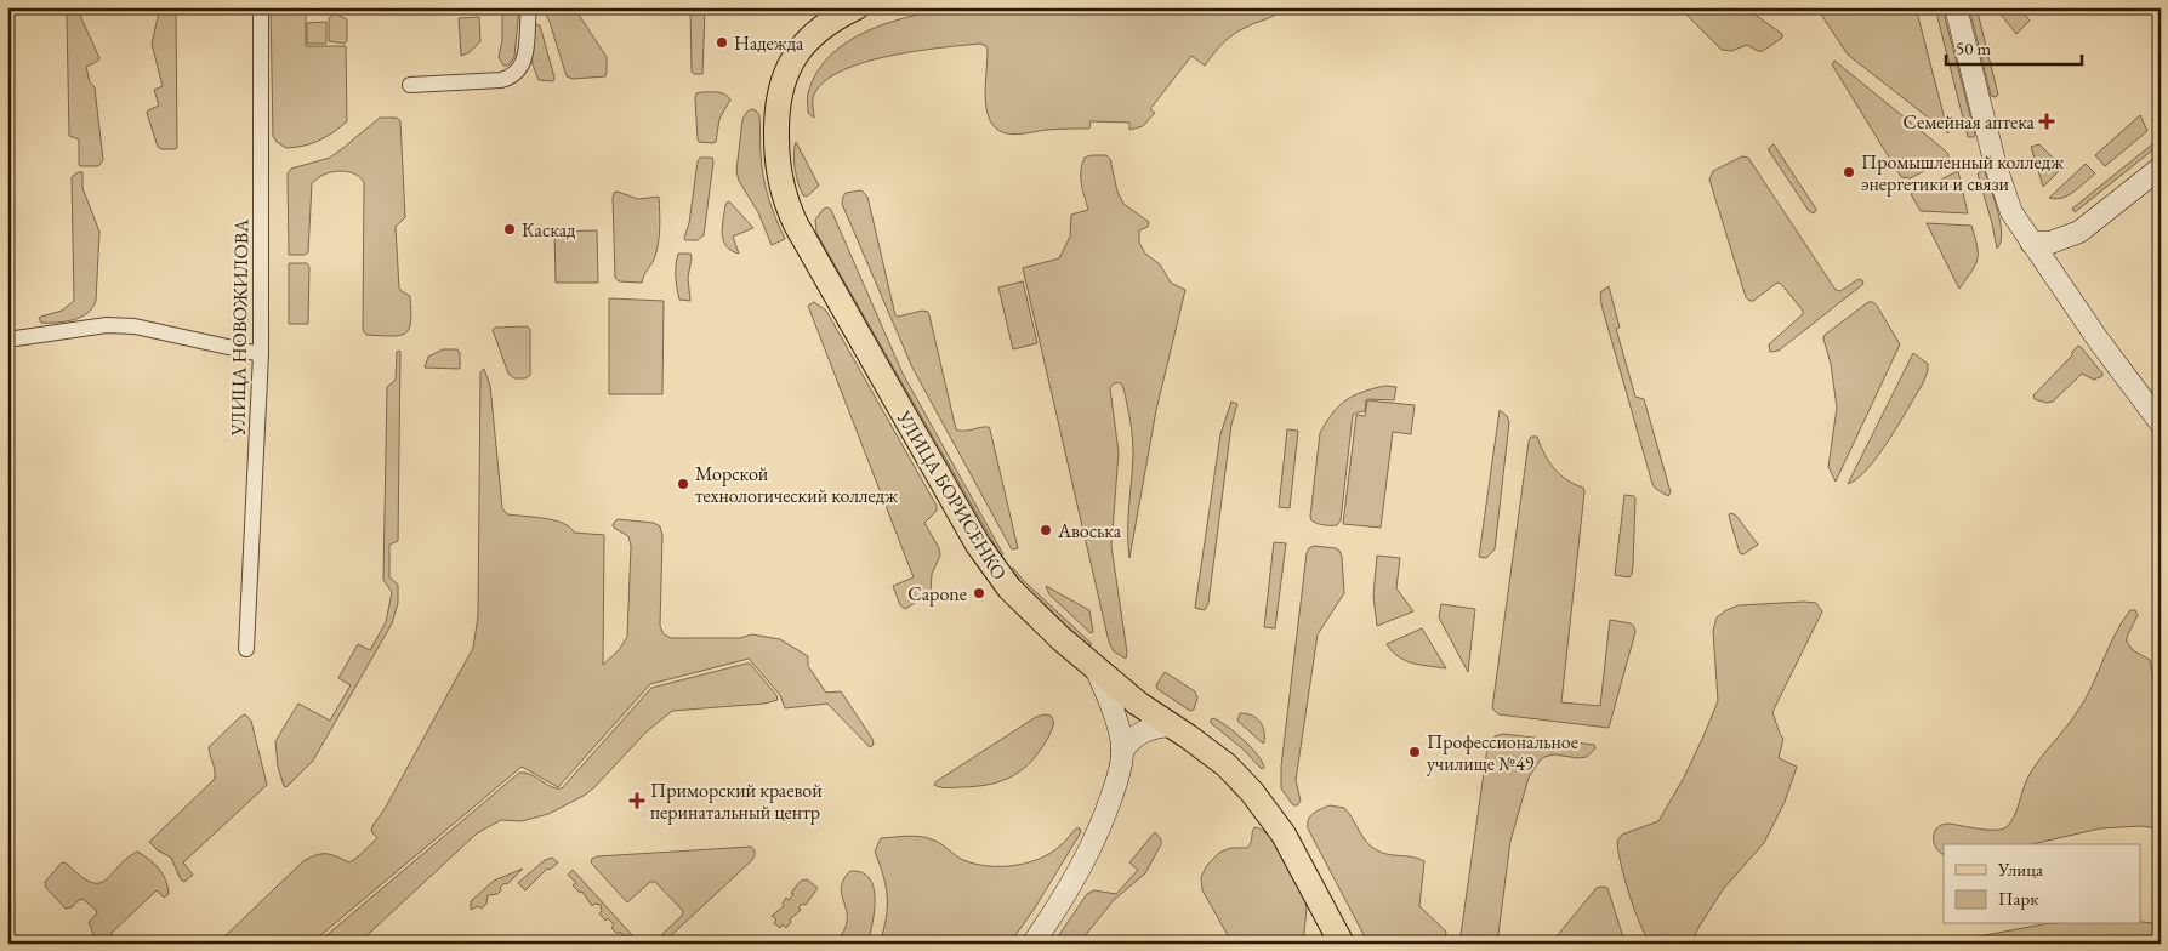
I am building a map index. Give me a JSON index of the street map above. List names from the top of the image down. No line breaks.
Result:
{"streets":{"main road":["УЛИЦА БОРИСЕНКО"],"street":["УЛИЦА НОВОЖИЛОВА"]},"places":{"other":["Надежда","Промышленный колледж энергетики и связи","Каскад","Морской технологический колледж","Авоська","Capone","Профессиональное училище №49"],"health":["Семейная аптека","Приморский краевой перинатальный центр"]},"legend":["Улица","Парк"],"scale_bar":"50 m"}
